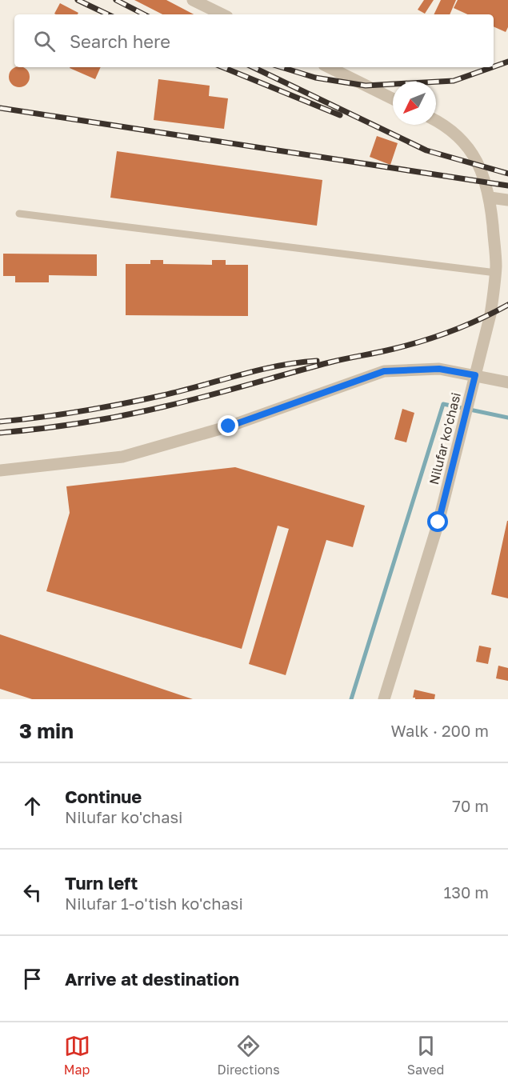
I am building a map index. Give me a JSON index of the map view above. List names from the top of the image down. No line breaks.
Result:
{"streets":{"street":["Nilufar ko'chasi"]},"north":"bottom left","page":{"search":"Search here","heading":["3 min","Walk · 200 m"],"list":[["Continue","Nilufar ko'chasi","70 m"],["Turn left","Nilufar 1-o'tish ko'chasi","130 m"],"Arrive at destination"],"nav":["Map","Directions","Saved"]}}
